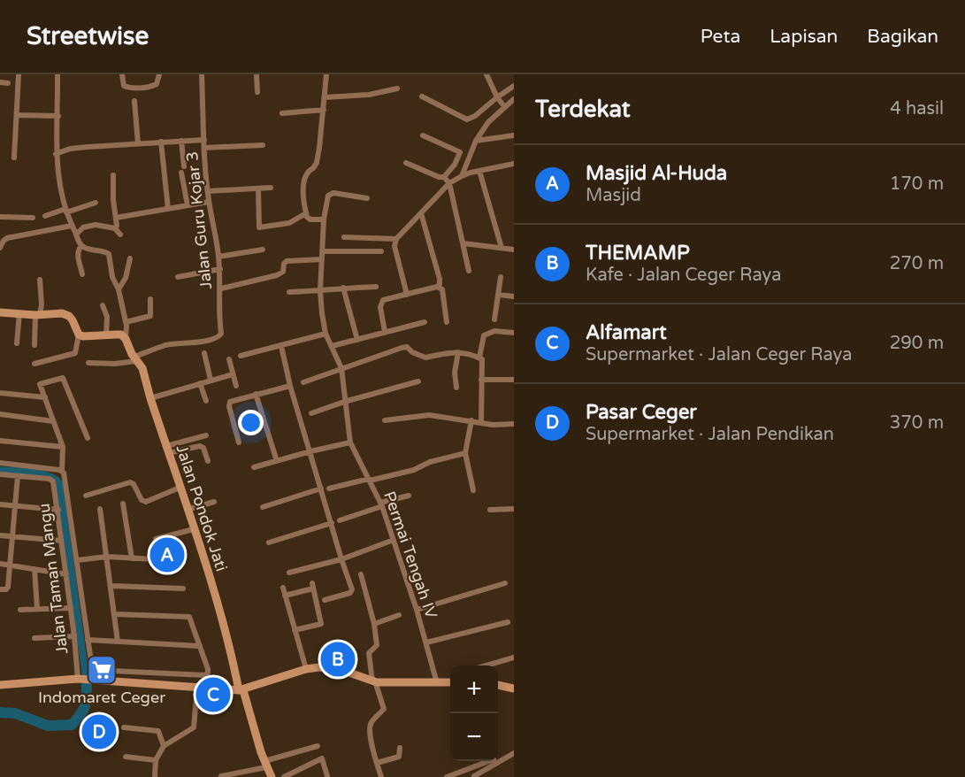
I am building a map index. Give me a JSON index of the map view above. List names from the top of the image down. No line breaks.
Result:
{"streets":{"street":["Jalan Guru Kojar 3","Jalan Pondok Jati","Permai Tengah IV","Jalan Taman Mangu"]},"crossings":[["Jalan Guru Kojar 3","Jalan Pondok Jati"]],"places":{"supermarket":["Indomaret Ceger"]},"page":{"header":"Streetwise","nav":["Peta","Lapisan","Bagikan"],"heading":["Terdekat","4 hasil"],"list":[{"mark":"A","name":"Masjid Al-Huda","note":"Masjid","value":"170 m"},{"mark":"B","name":"THEMAMP","note":"Kafe · Jalan Ceger Raya","value":"270 m"},{"mark":"C","name":"Alfamart","note":"Supermarket · Jalan Ceger Raya","value":"290 m"},{"mark":"D","name":"Pasar Ceger","note":"Supermarket · Jalan Pendikan","value":"370 m"}],"pins":["A","B","C","D"],"map_buttons":["+","−"]}}
